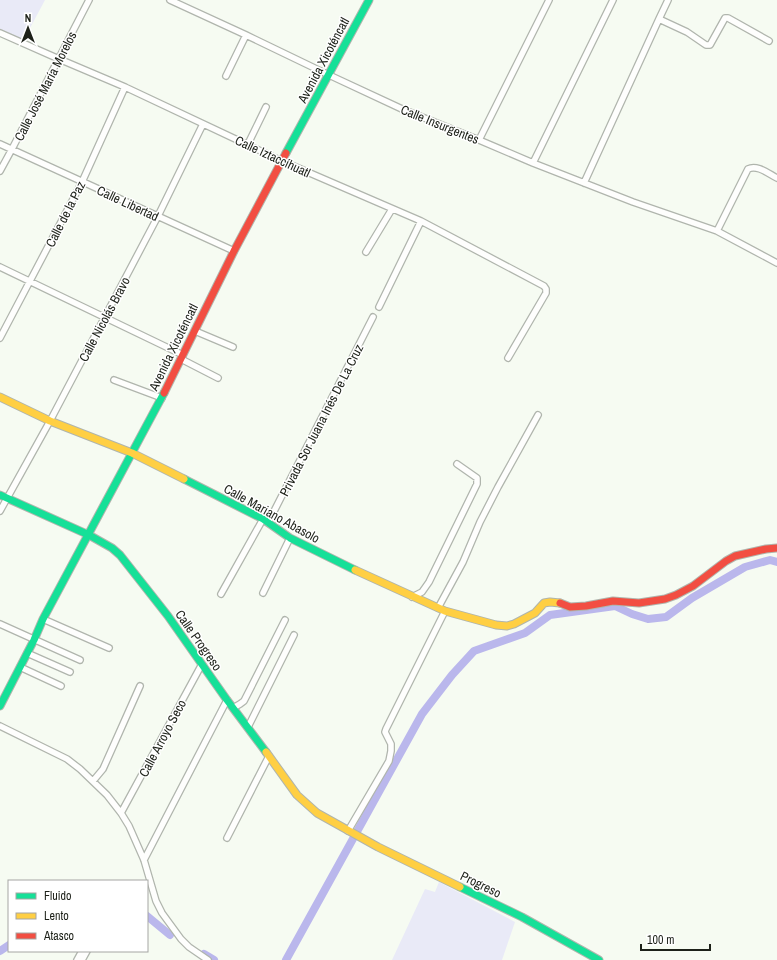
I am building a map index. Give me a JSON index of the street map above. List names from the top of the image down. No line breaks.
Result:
{"streets":{"street":["Avenida Xicoténcatl","Calle José María Morelos","Calle Insurgentes","Calle Iztaccíhuatl","Calle Libertad","Calle de la Paz","Calle Nicolás Bravo","Privada Sor Juana Inés De La Cruz","Calle Mariano Abasolo","Calle Progreso","Calle Arroyo Seco","Progreso"]},"crossings":[["Avenida Xicoténcatl","Calle Insurgentes"],["Avenida Xicoténcatl","Calle Iztaccíhuatl"],["Avenida Xicoténcatl","Calle Libertad"],["Avenida Xicoténcatl","Calle Mariano Abasolo"],["Avenida Xicoténcatl","Calle Progreso"],["Calle José María Morelos","Calle Iztaccíhuatl"],["Calle José María Morelos","Calle Libertad"],["Calle Iztaccíhuatl","Calle de la Paz"],["Calle Iztaccíhuatl","Calle Nicolás Bravo"],["Calle Libertad","Calle de la Paz"],["Calle Libertad","Calle Nicolás Bravo"],["Calle Nicolás Bravo","Calle Mariano Abasolo"],["Calle Nicolás Bravo","Calle Progreso"],["Privada Sor Juana Inés De La Cruz","Calle Mariano Abasolo"],["Calle Progreso","Calle Arroyo Seco"],["Calle Progreso","Progreso"]],"legend":["Fluido","Lento","Atasco"],"scale_bar":"100 m","north":"top"}
